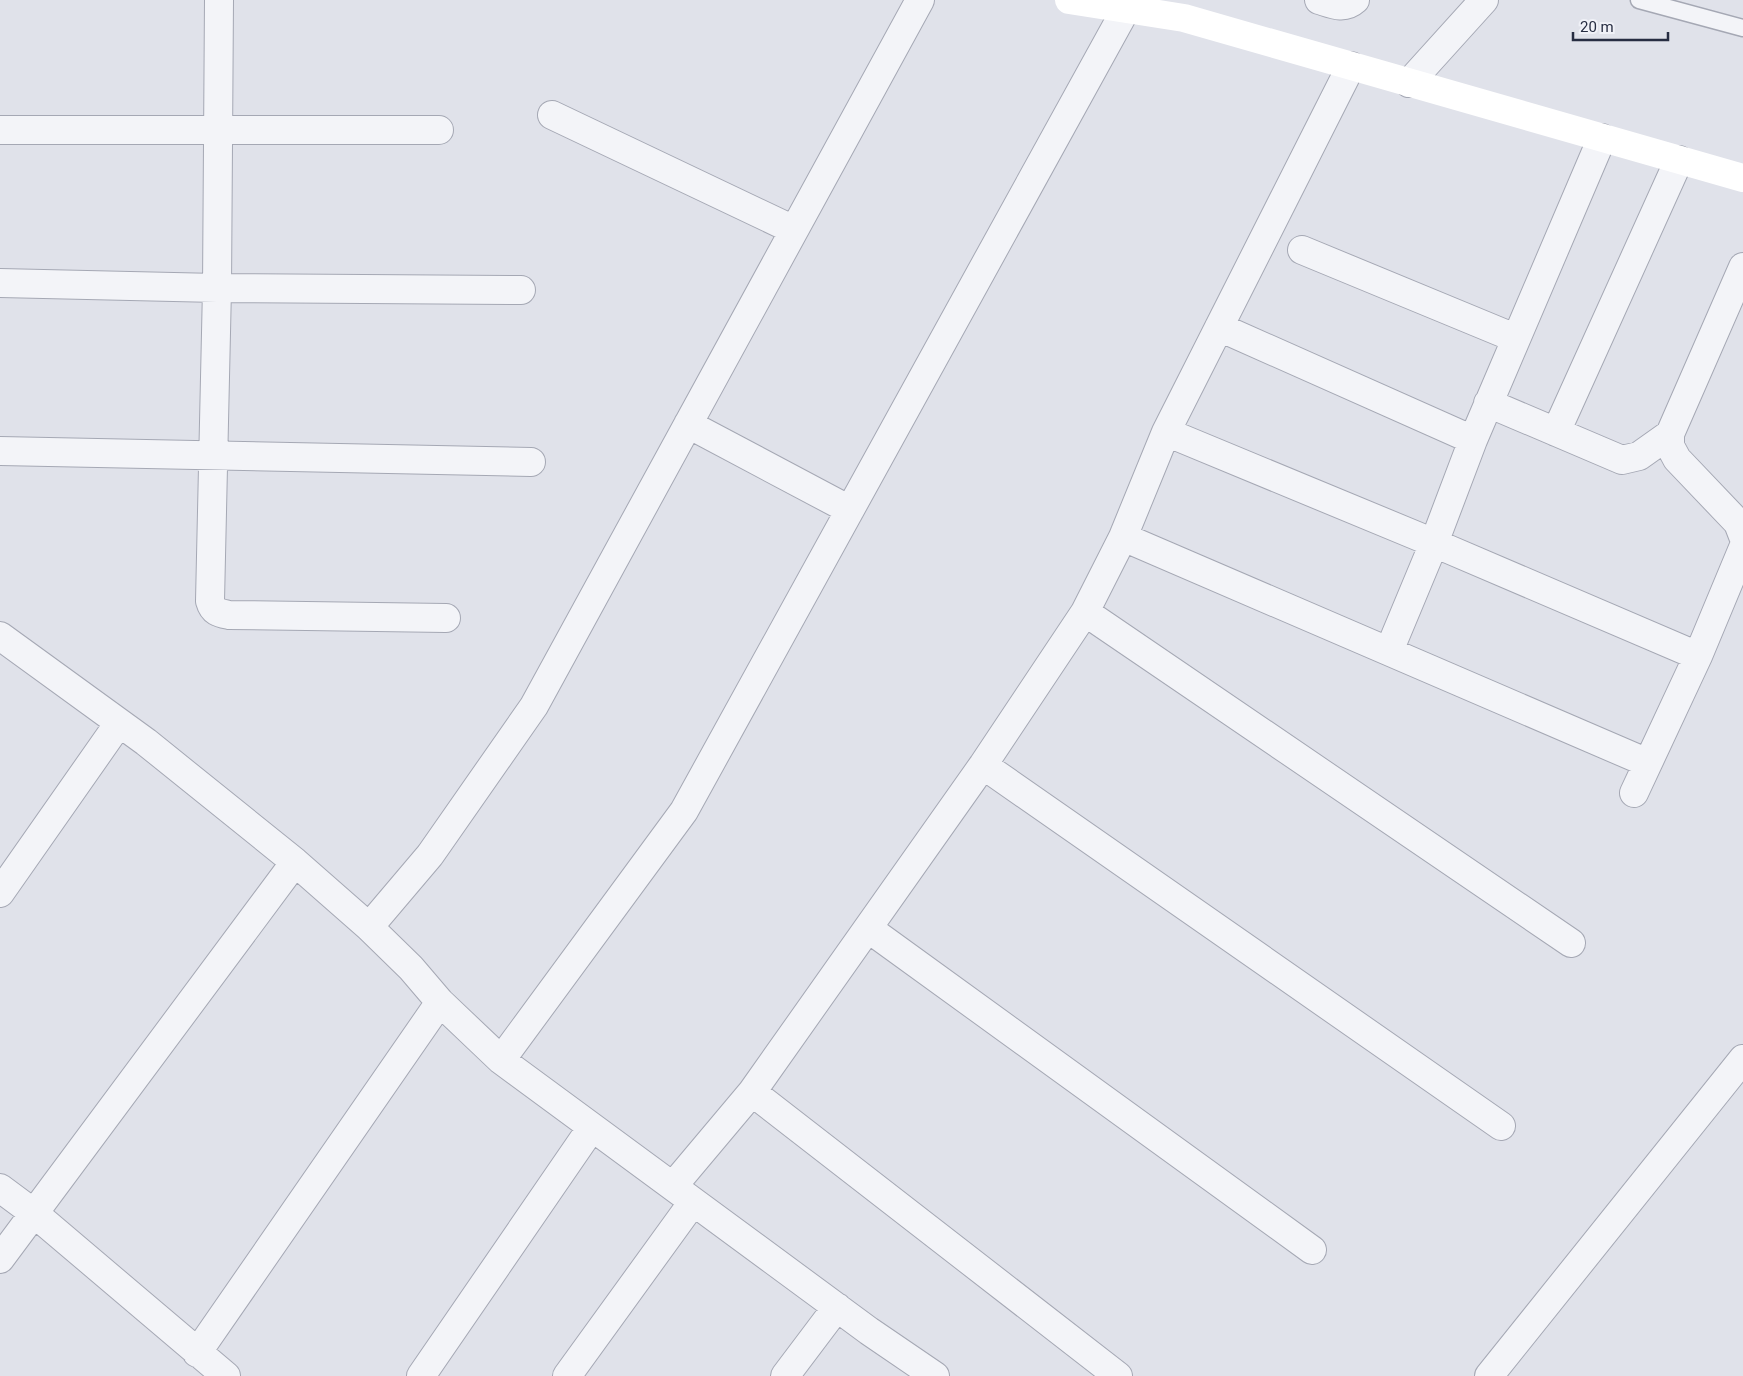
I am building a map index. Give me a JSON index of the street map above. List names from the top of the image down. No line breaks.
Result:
{"scale_bar":"20 m"}
